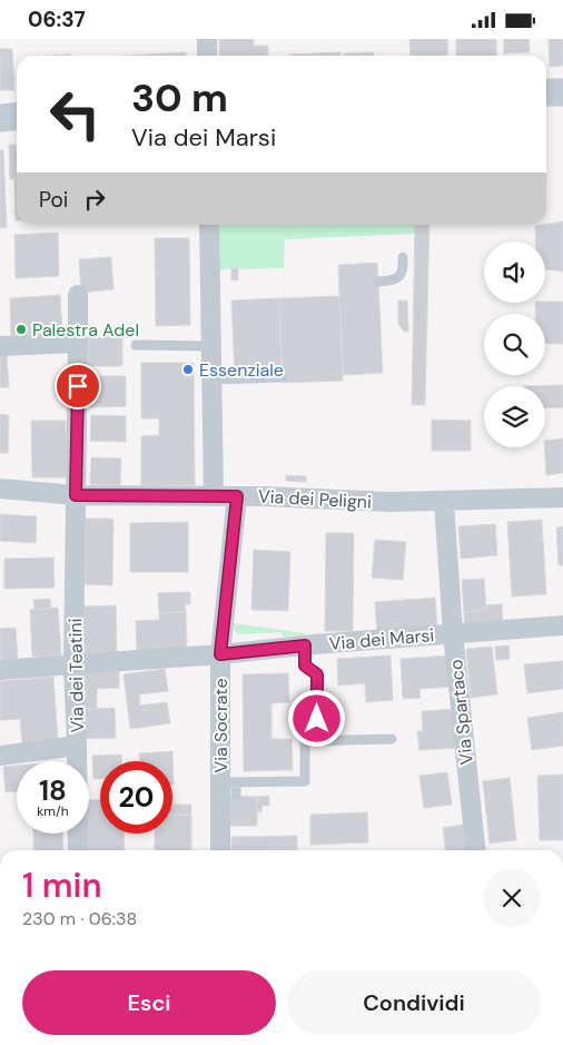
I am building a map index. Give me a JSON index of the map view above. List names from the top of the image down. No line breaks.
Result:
{"streets":{"street":["Via dei Peligni","Via dei Marsi","Via dei Teatini","Via Spartaco","Via Socrate"]},"crossings":[["Via dei Peligni","Via dei Teatini"],["Via dei Peligni","Via Spartaco"],["Via dei Peligni","Via Socrate"],["Via dei Marsi","Via dei Teatini"],["Via dei Marsi","Via Spartaco"],["Via dei Marsi","Via Socrate"]],"places":["Palestra Adel","Essenziale"],"page":{"status":"06:37","turn":["30 m","Via dei Marsi"],"then":"Poi","speed":"18 km/h","limit":"20","heading":["1 min","230 m · 06:38"],"buttons":["Esci","Condividi"]}}
